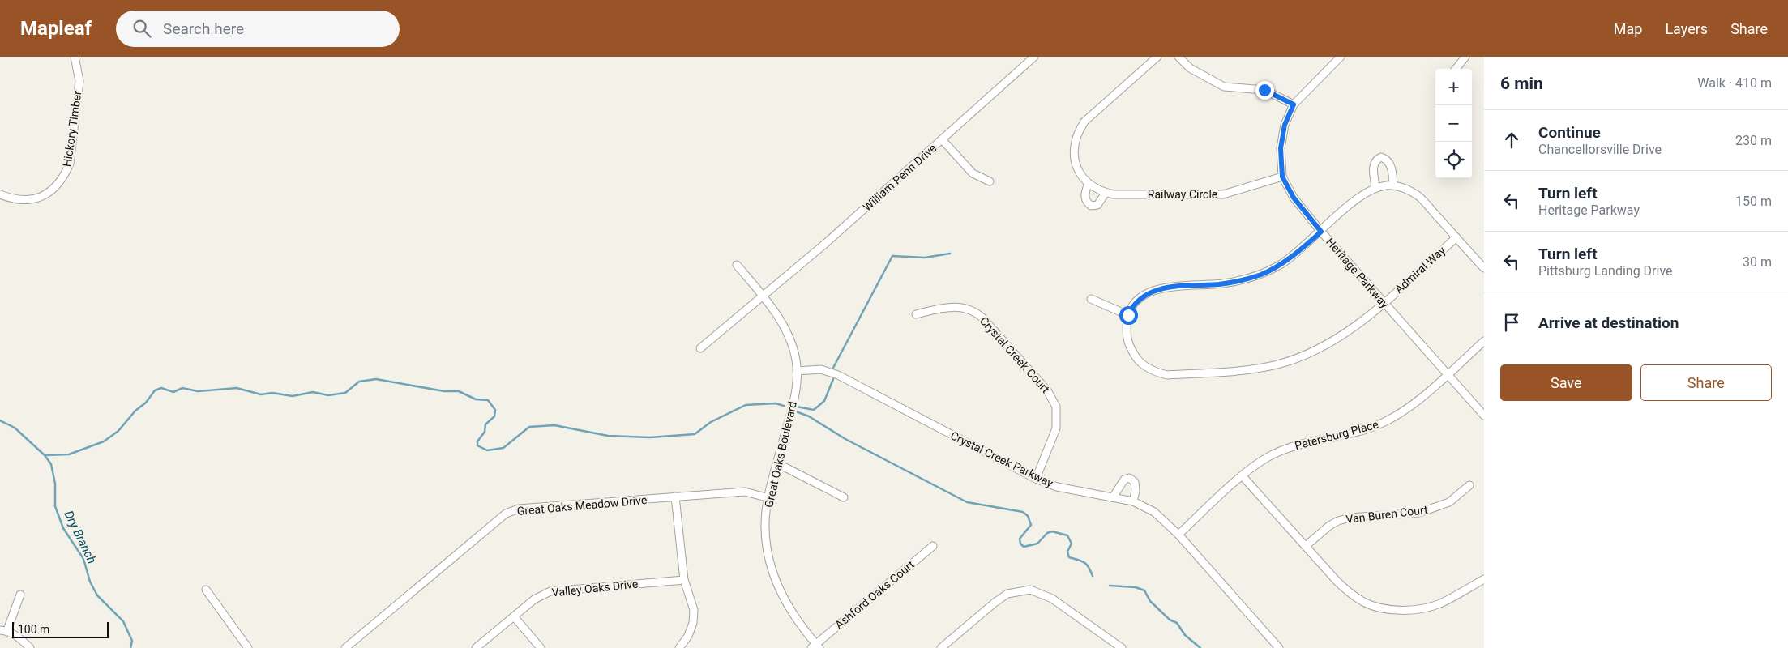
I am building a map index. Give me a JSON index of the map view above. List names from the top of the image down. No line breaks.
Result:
{"streets":{"street":["Hickory Timber","William Penn Drive","Railway Circle","Admiral Way","Heritage Parkway","Crystal Creek Court","Petersburg Place","Great Oaks Boulevard","Crystal Creek Parkway","Great Oaks Meadow Drive","Van Buren Court","Valley Oaks Drive","Ashford Oaks Court"]},"crossings":[["William Penn Drive","Great Oaks Boulevard"],["Railway Circle","Heritage Parkway"],["Admiral Way","Heritage Parkway"],["Heritage Parkway","Petersburg Place"],["Crystal Creek Court","Crystal Creek Parkway"],["Petersburg Place","Crystal Creek Parkway"],["Great Oaks Boulevard","Crystal Creek Parkway"],["Great Oaks Boulevard","Great Oaks Meadow Drive"],["Great Oaks Boulevard","Ashford Oaks Court"]],"water":["Dry Branch"],"scale_bar":"100 m","page":{"header":"Mapleaf","search":"Search here","nav":["Map","Layers","Share"],"heading":["6 min","Walk · 410 m"],"map_buttons":["+","−"],"list":[["Continue","Chancellorsville Drive","230 m"],["Turn left","Heritage Parkway","150 m"],["Turn left","Pittsburg Landing Drive","30 m"],"Arrive at destination"],"buttons":["Save","Share"],"scale":"100 m"}}
